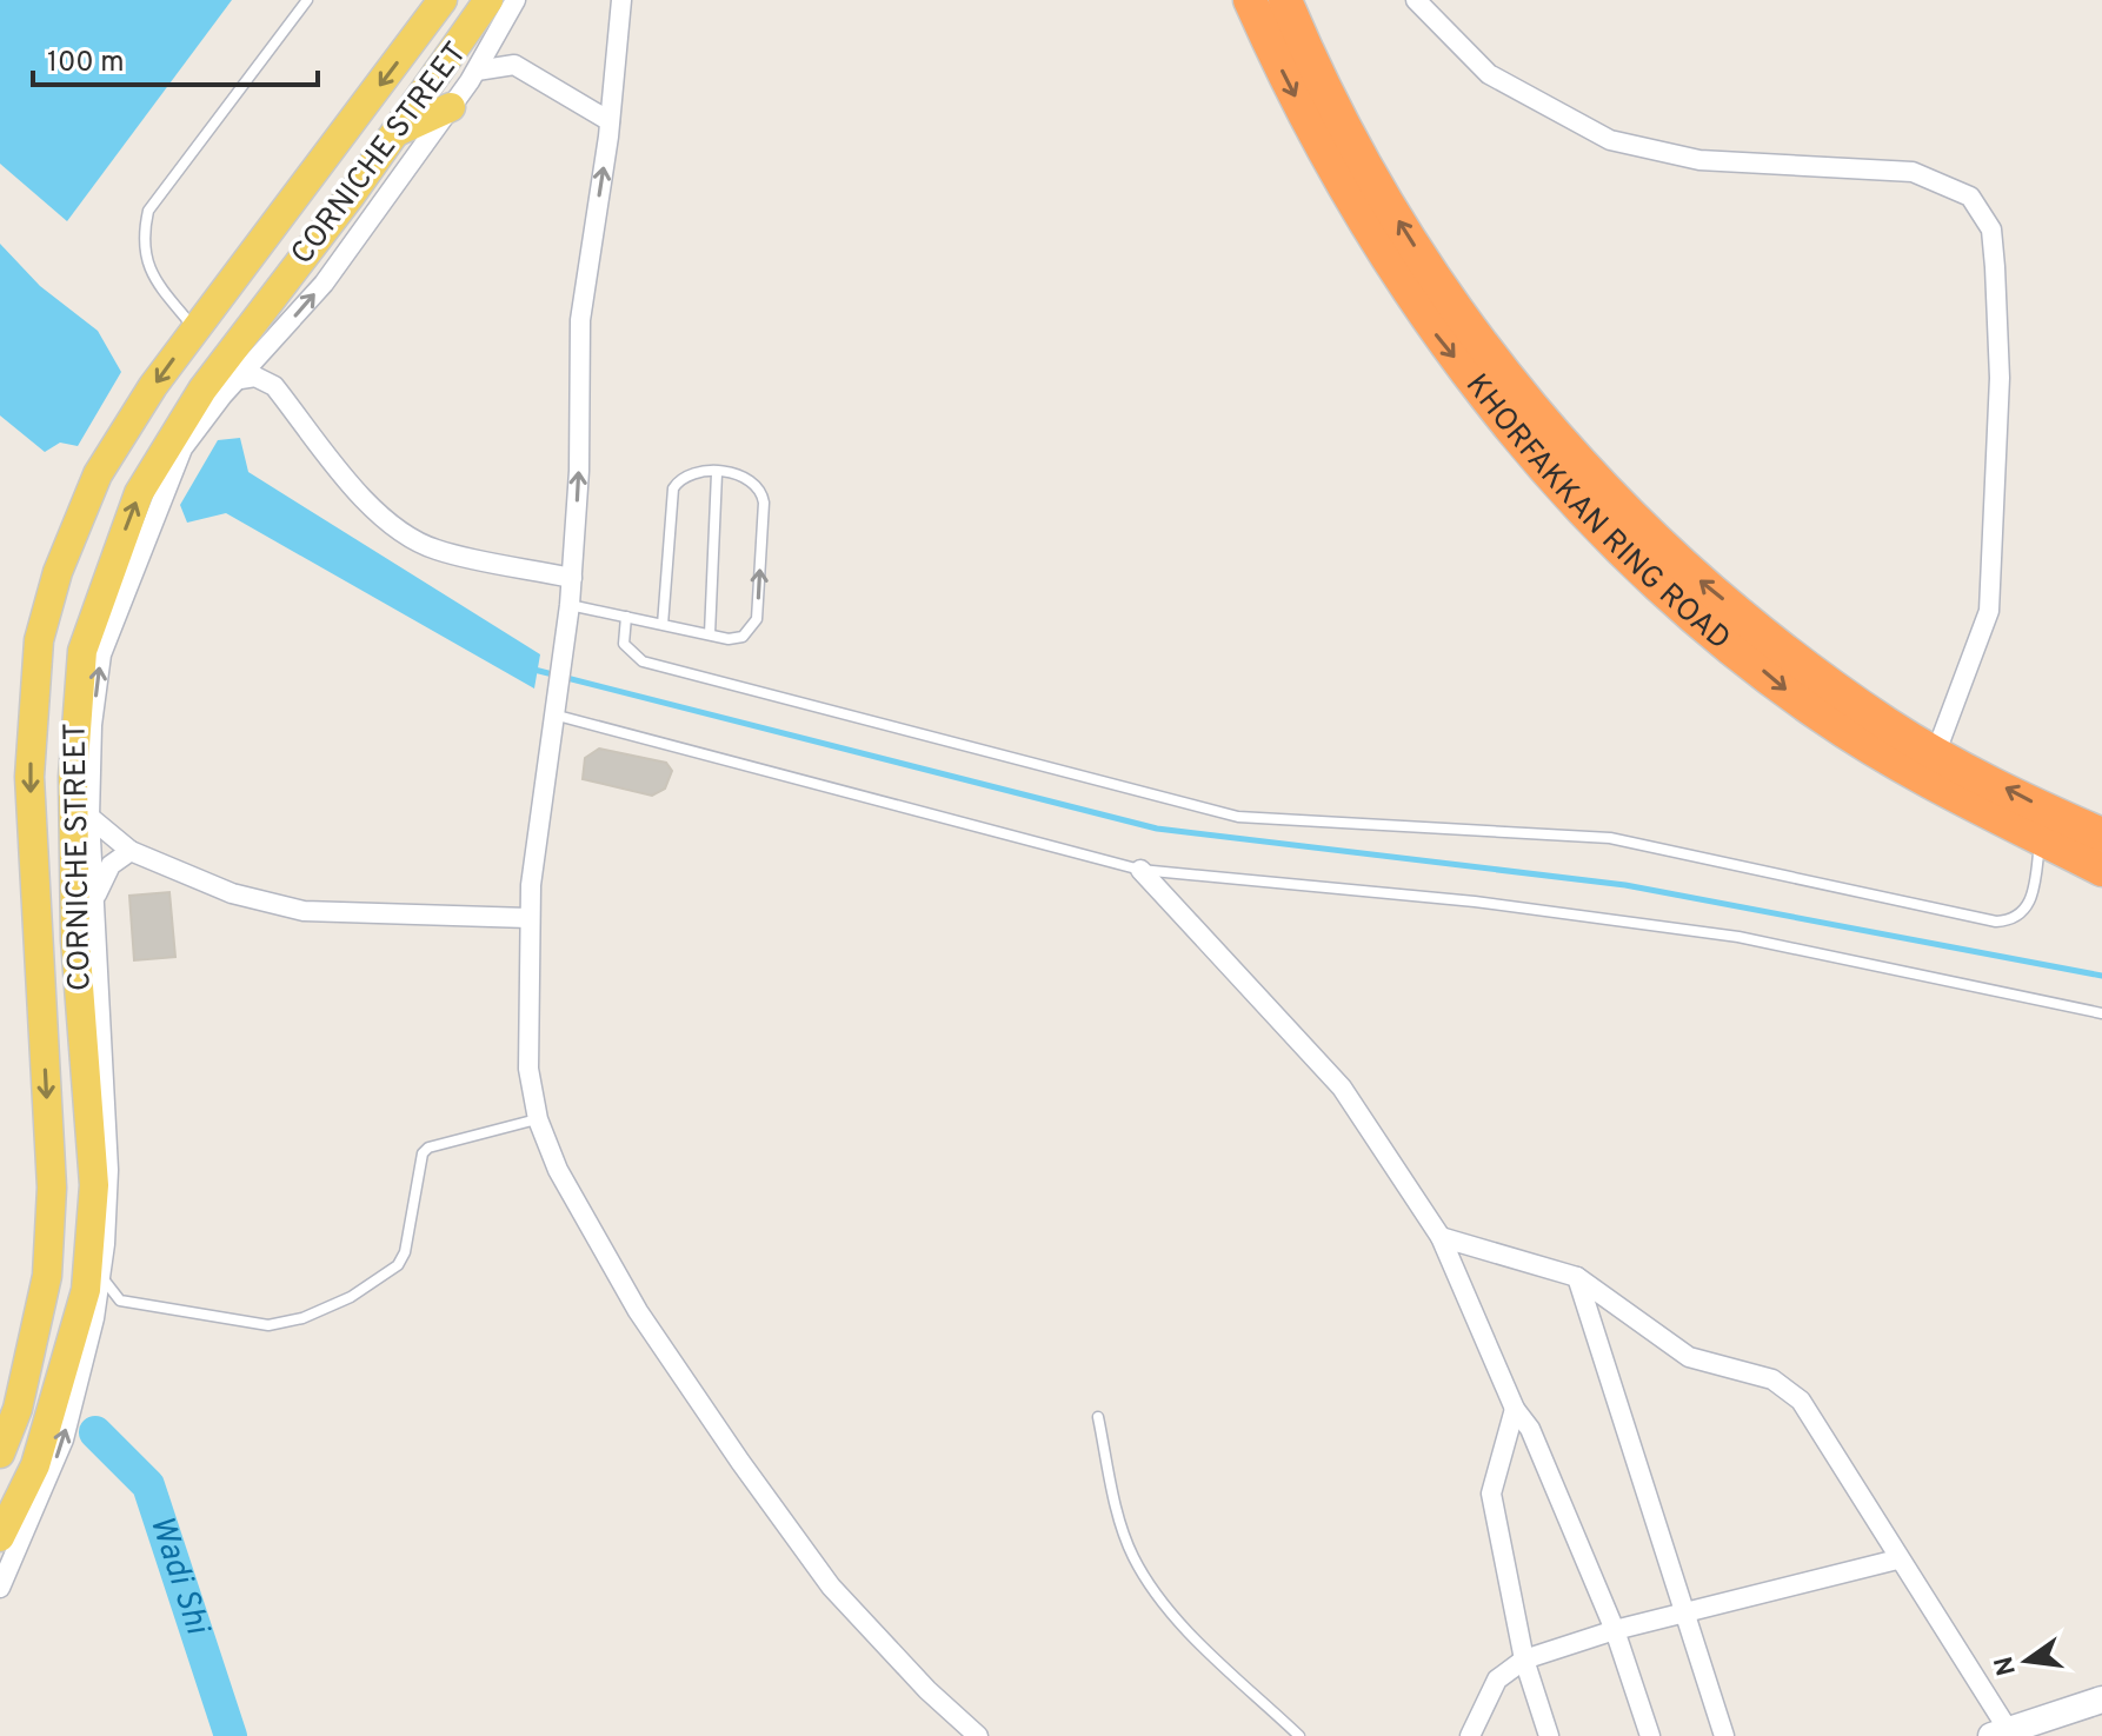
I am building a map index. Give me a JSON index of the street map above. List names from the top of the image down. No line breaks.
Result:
{"streets":{"highway":["KHORFAKKAN RING ROAD"],"main road":["CORNICHE STREET"]},"water":["Wadi Shi"],"scale_bar":"100 m","north":"left"}
